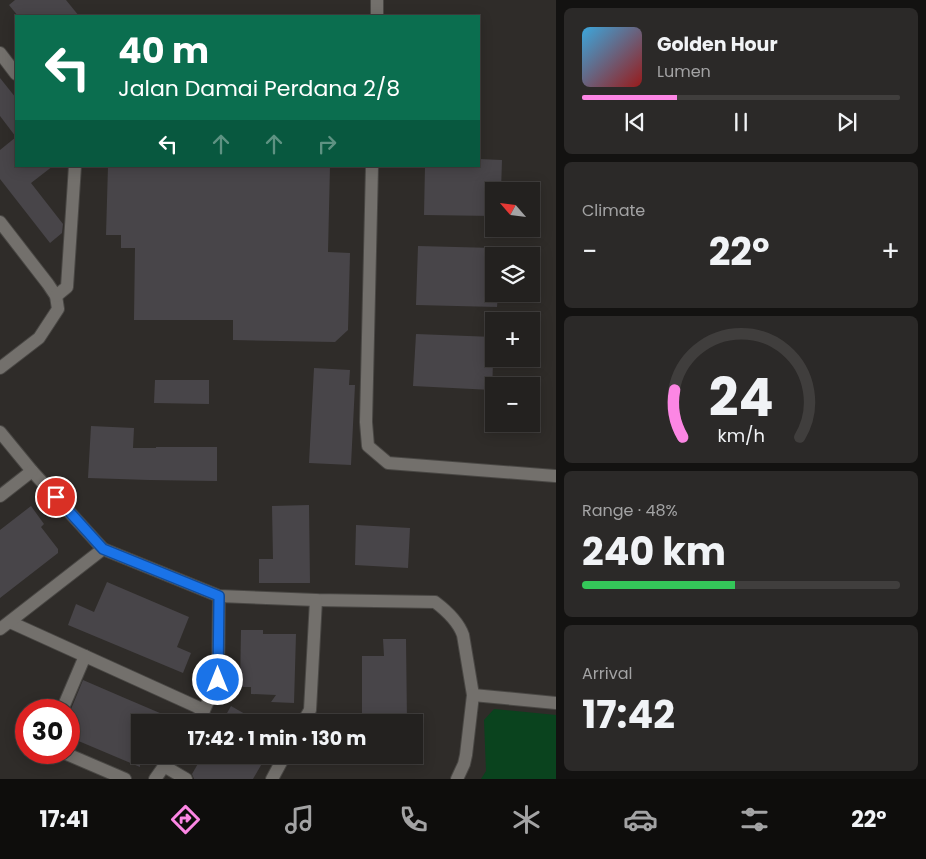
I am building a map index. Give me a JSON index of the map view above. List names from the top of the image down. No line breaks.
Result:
{"north":"top left","page":{"turn":["40 m","Jalan Damai Perdana 2/8"],"song":["Golden Hour","Lumen"],"tile":["Climate",["Range · 48%","240 km"],["Arrival","17:42"]],"map_buttons":["+","−"],"heat":["−","22°","+"],"limit":"30","trip":"17:42 · 1 min · 130 m","tabs":["17:41","22°"],"gauge":["24","km/h"]}}
